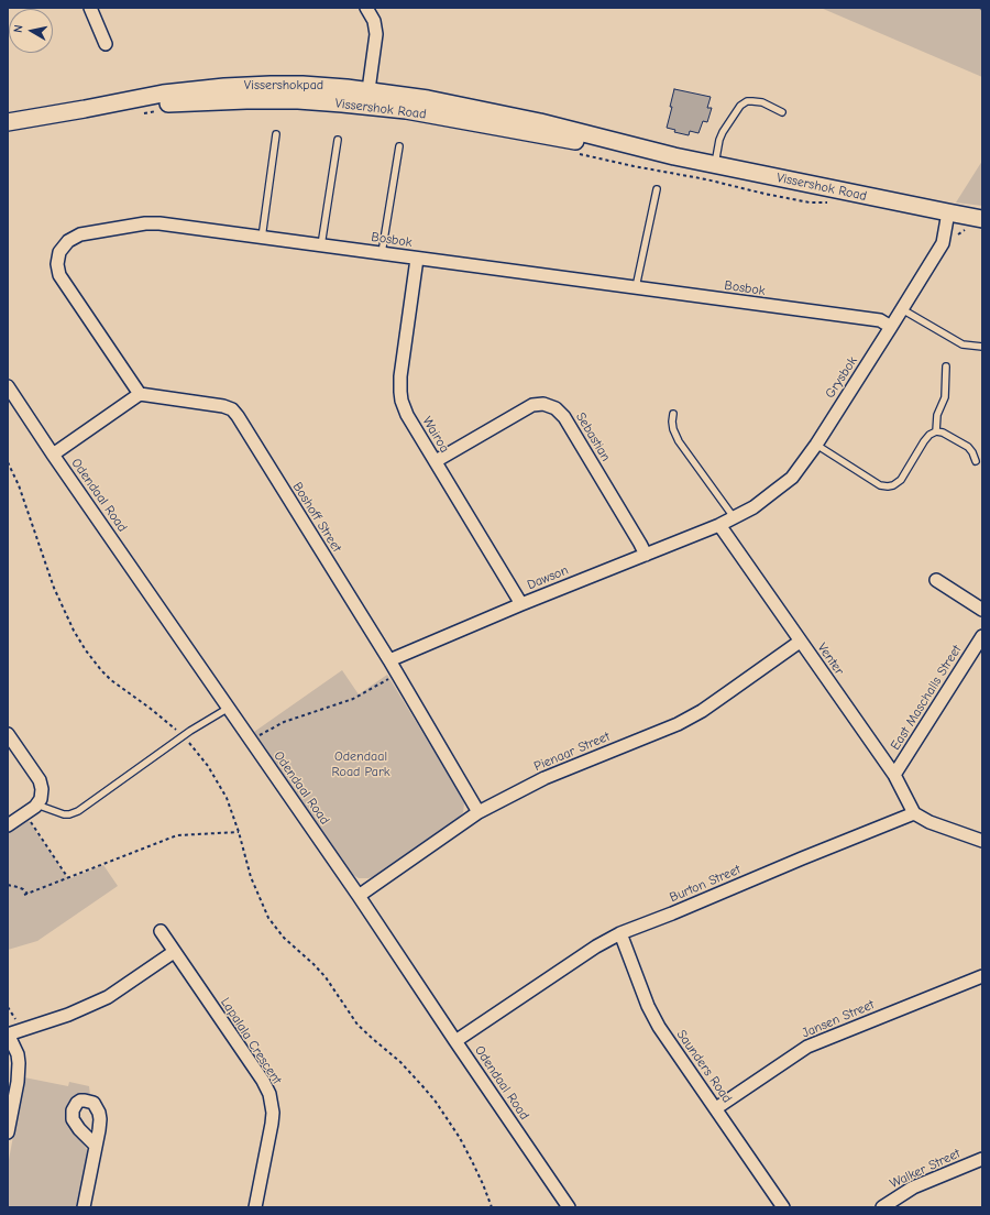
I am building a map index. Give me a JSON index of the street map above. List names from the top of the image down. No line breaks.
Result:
{"streets":{"main road":["Vissershokpad","Vissershok Road"],"street":["Bosbok","Grysbok","Wairoa","Sebastian","Odendaal Road","Boshoff Street","Dawson","Venter","East Maschalls Street","Pienaar Street","Burton Street","Jansen Street","Lapalala Crescent","Saunders Road","Walker Street"]},"crossings":[["Vissershokpad","Vissershok Road"],["Vissershok Road","Grysbok"],["Bosbok","Grysbok"],["Bosbok","Wairoa"],["Bosbok","Boshoff Street"],["Grysbok","Dawson"],["Grysbok","Venter"],["Wairoa","Sebastian"],["Wairoa","Dawson"],["Sebastian","Dawson"],["Odendaal Road","Pienaar Street"],["Odendaal Road","Burton Street"],["Boshoff Street","Dawson"],["Boshoff Street","Pienaar Street"],["Dawson","Venter"],["Venter","East Maschalls Street"],["Venter","Pienaar Street"],["Venter","Burton Street"],["Burton Street","Saunders Road"],["Jansen Street","Saunders Road"]],"parks":["Odendaal Road Park"],"north":"left"}
